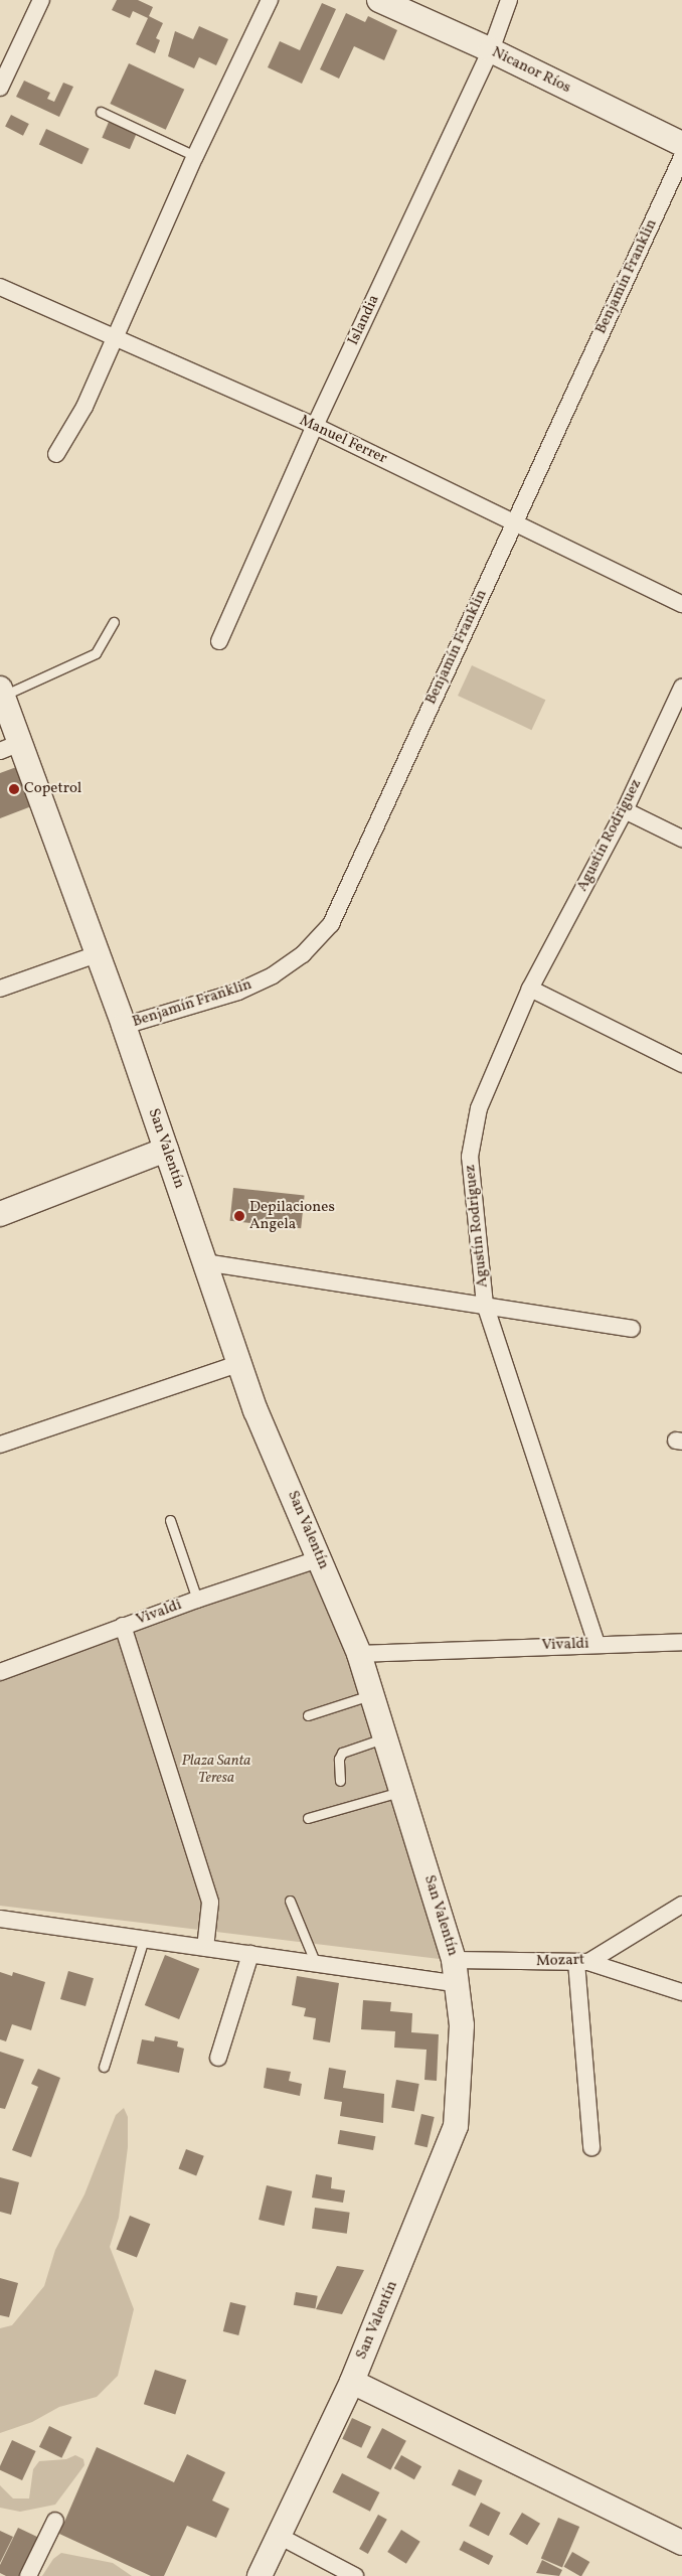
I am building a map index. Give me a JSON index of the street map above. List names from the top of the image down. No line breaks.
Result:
{"streets":{"main road":["Nicanor Ríos","San Valentín"],"street":["Benjamín Franklin","Islandia","Manuel Ferrer","Agustín Rodriguez","Vivaldi","Mozart"]},"crossings":[["Nicanor Ríos","Islandia"],["Benjamín Franklin","Manuel Ferrer"],["Benjamín Franklin","San Valentín"],["Islandia","Manuel Ferrer"],["Agustín Rodriguez","Vivaldi"],["San Valentín","Vivaldi"],["San Valentín","Mozart"]],"parks":["Plaza Santa Teresa"],"places":["Copetrol","Depilaciones Angela"]}
